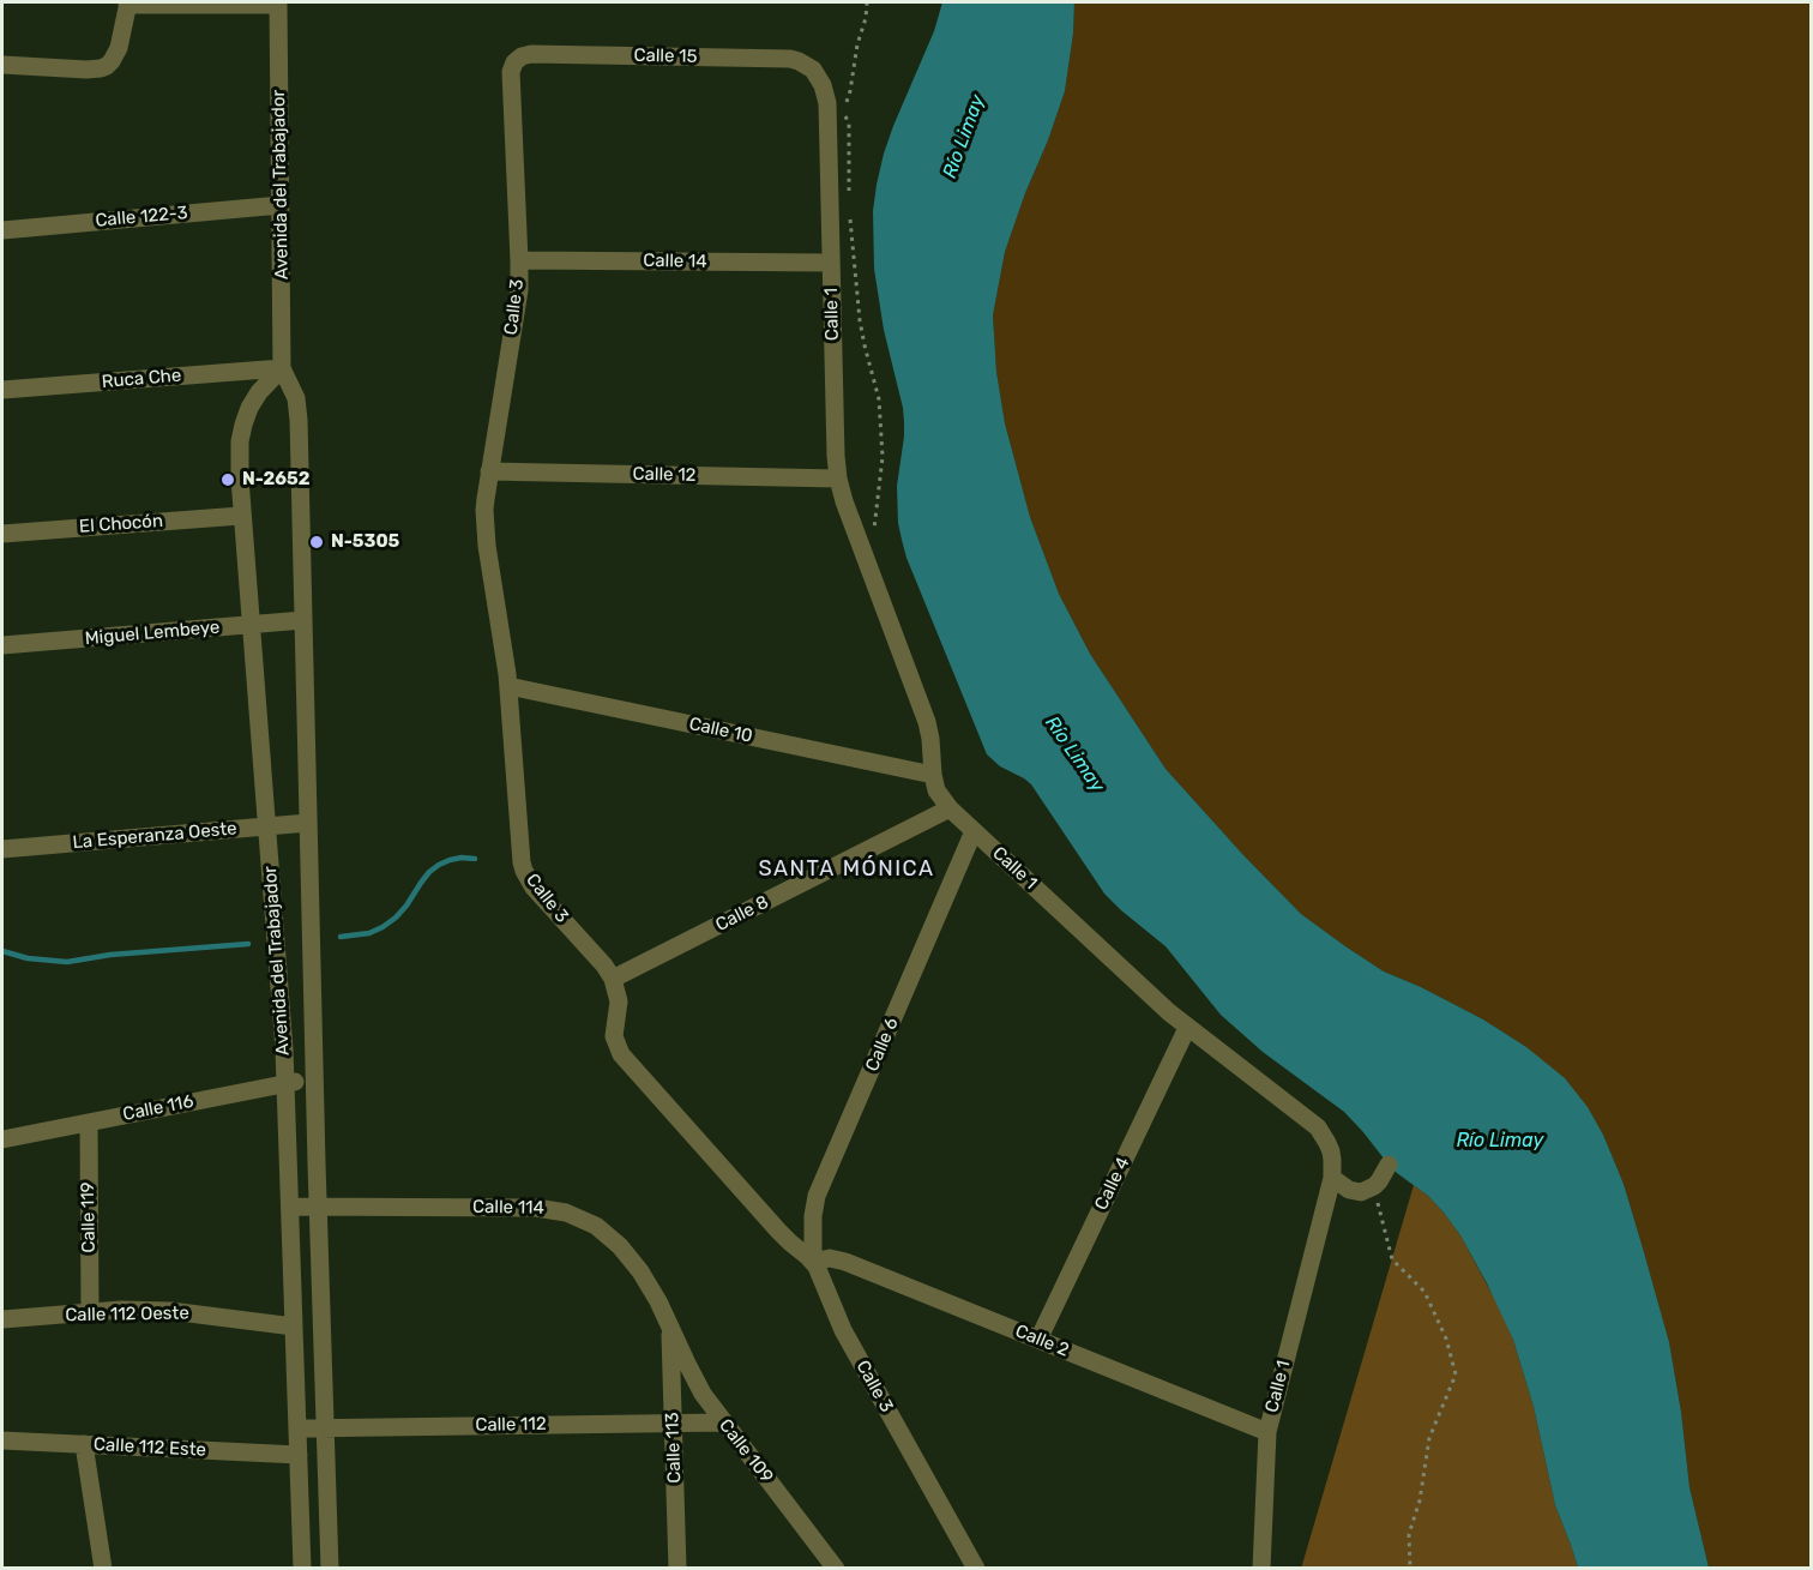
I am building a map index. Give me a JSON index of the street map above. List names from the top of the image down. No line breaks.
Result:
{"streets":{"street":["Calle 15","Avenida del Trabajador","Calle 122-3","Calle 14","Calle 3","Calle 1","Ruca Che","Calle 12","El Chocón","Miguel Lembeye","Calle 10","La Esperanza Oeste","Calle 8","Calle 6","Calle 116","Calle 4","Calle 114","Calle 119","Calle 112 Oeste","Calle 2","Calle 112","Calle 112 Este","Calle 113","Calle 109"]},"crossings":[["Calle 15","Calle 3"],["Calle 15","Calle 1"],["Avenida del Trabajador","Calle 122-3"],["Avenida del Trabajador","Ruca Che"],["Avenida del Trabajador","El Chocón"],["Avenida del Trabajador","Miguel Lembeye"],["Avenida del Trabajador","La Esperanza Oeste"],["Avenida del Trabajador","Calle 116"],["Avenida del Trabajador","Calle 114"],["Avenida del Trabajador","Calle 112 Oeste"],["Avenida del Trabajador","Calle 112"],["Avenida del Trabajador","Calle 112 Este"],["Calle 14","Calle 3"],["Calle 14","Calle 1"],["Calle 3","Calle 12"],["Calle 3","Calle 10"],["Calle 3","Calle 8"],["Calle 3","Calle 6"],["Calle 3","Calle 2"],["Calle 1","Calle 12"],["Calle 1","Calle 10"],["Calle 1","Calle 8"],["Calle 1","Calle 6"],["Calle 1","Calle 4"],["Calle 1","Calle 2"],["Calle 6","Calle 2"],["Calle 116","Calle 119"],["Calle 4","Calle 2"],["Calle 114","Calle 113"],["Calle 114","Calle 109"],["Calle 119","Calle 112 Oeste"],["Calle 112","Calle 113"],["Calle 112","Calle 109"],["Calle 113","Calle 109"]],"districts":["SANTA MÓNICA"],"water":["Río Limay"],"places":["N-2652","N-5305"]}
